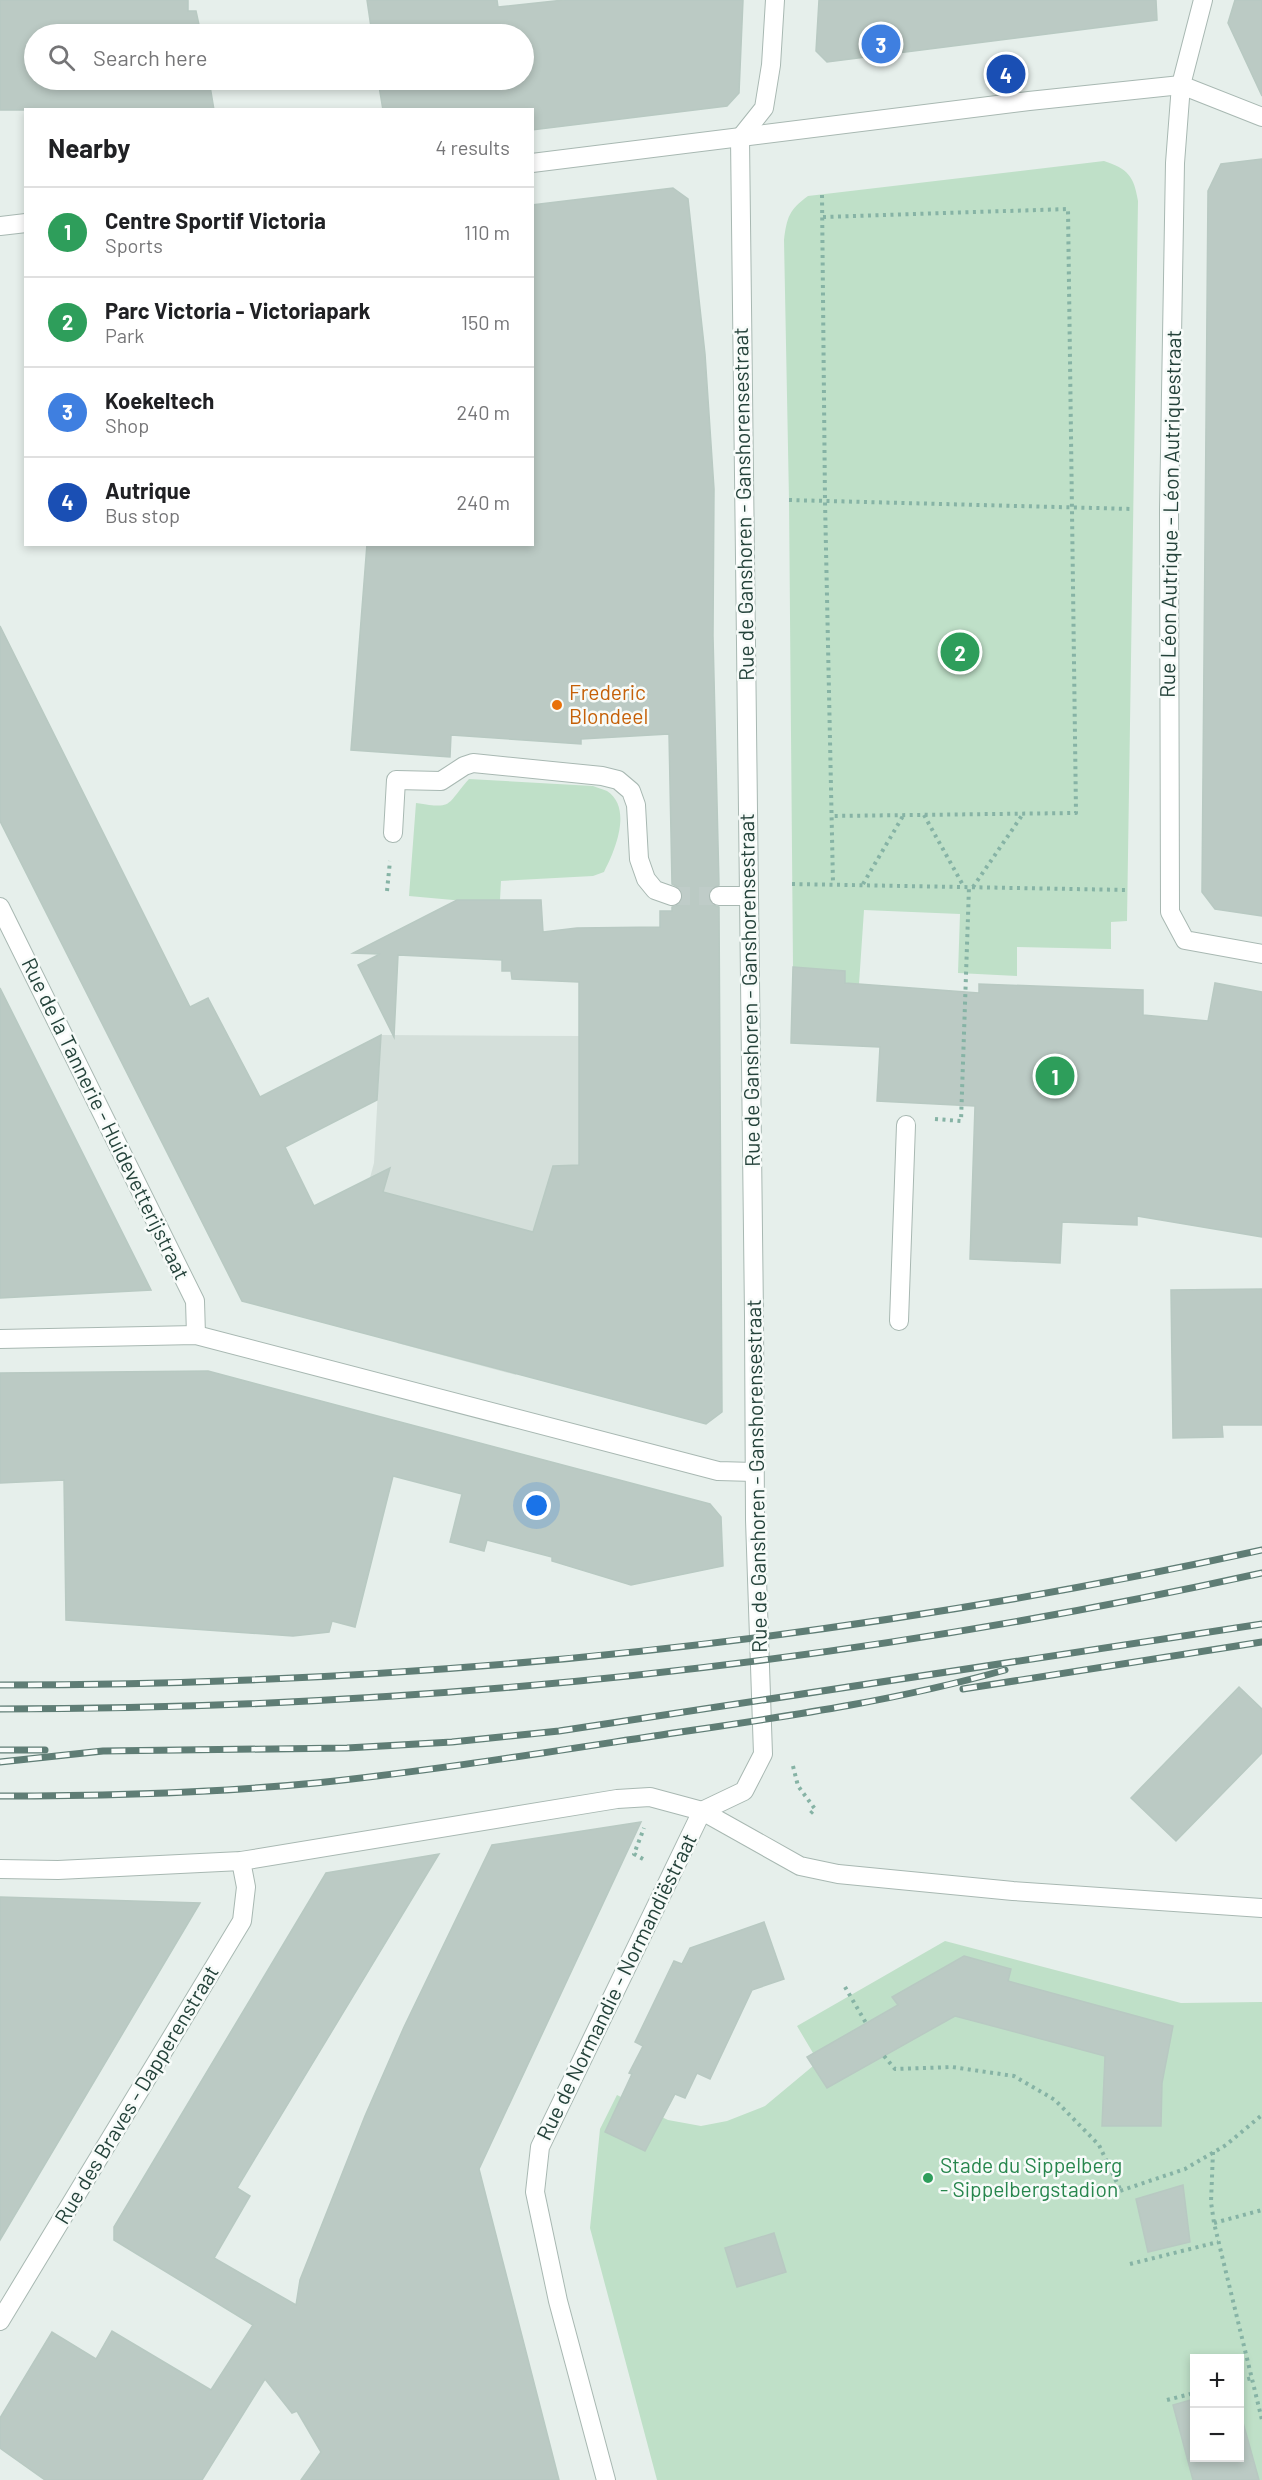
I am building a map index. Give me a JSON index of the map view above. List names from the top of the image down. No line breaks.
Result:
{"streets":{"street":["Rue de Ganshoren - Ganshorensestraat","Rue Léon Autrique - Léon Autriquestraat","Rue de la Tannerie - Huidevetterijstraat","Rue de Normandie - Normandiëstraat","Rue des Braves - Dapperenstraat"]},"crossings":[["Rue de Ganshoren - Ganshorensestraat","Rue de Normandie - Normandiëstraat"]],"places":["Frederic Blondeel","Stade du Sippelberg - Sippelbergstadion"],"page":{"pins":["3","4","2","1"],"search":"Search here","heading":["Nearby","4 results"],"list":[{"mark":"1","name":"Centre Sportif Victoria","note":"Sports","value":"110 m"},{"mark":"2","name":"Parc Victoria - Victoriapark","note":"Park","value":"150 m"},{"mark":"3","name":"Koekeltech","note":"Shop","value":"240 m"},{"mark":"4","name":"Autrique","note":"Bus stop","value":"240 m"}],"map_buttons":["+","−"]}}
